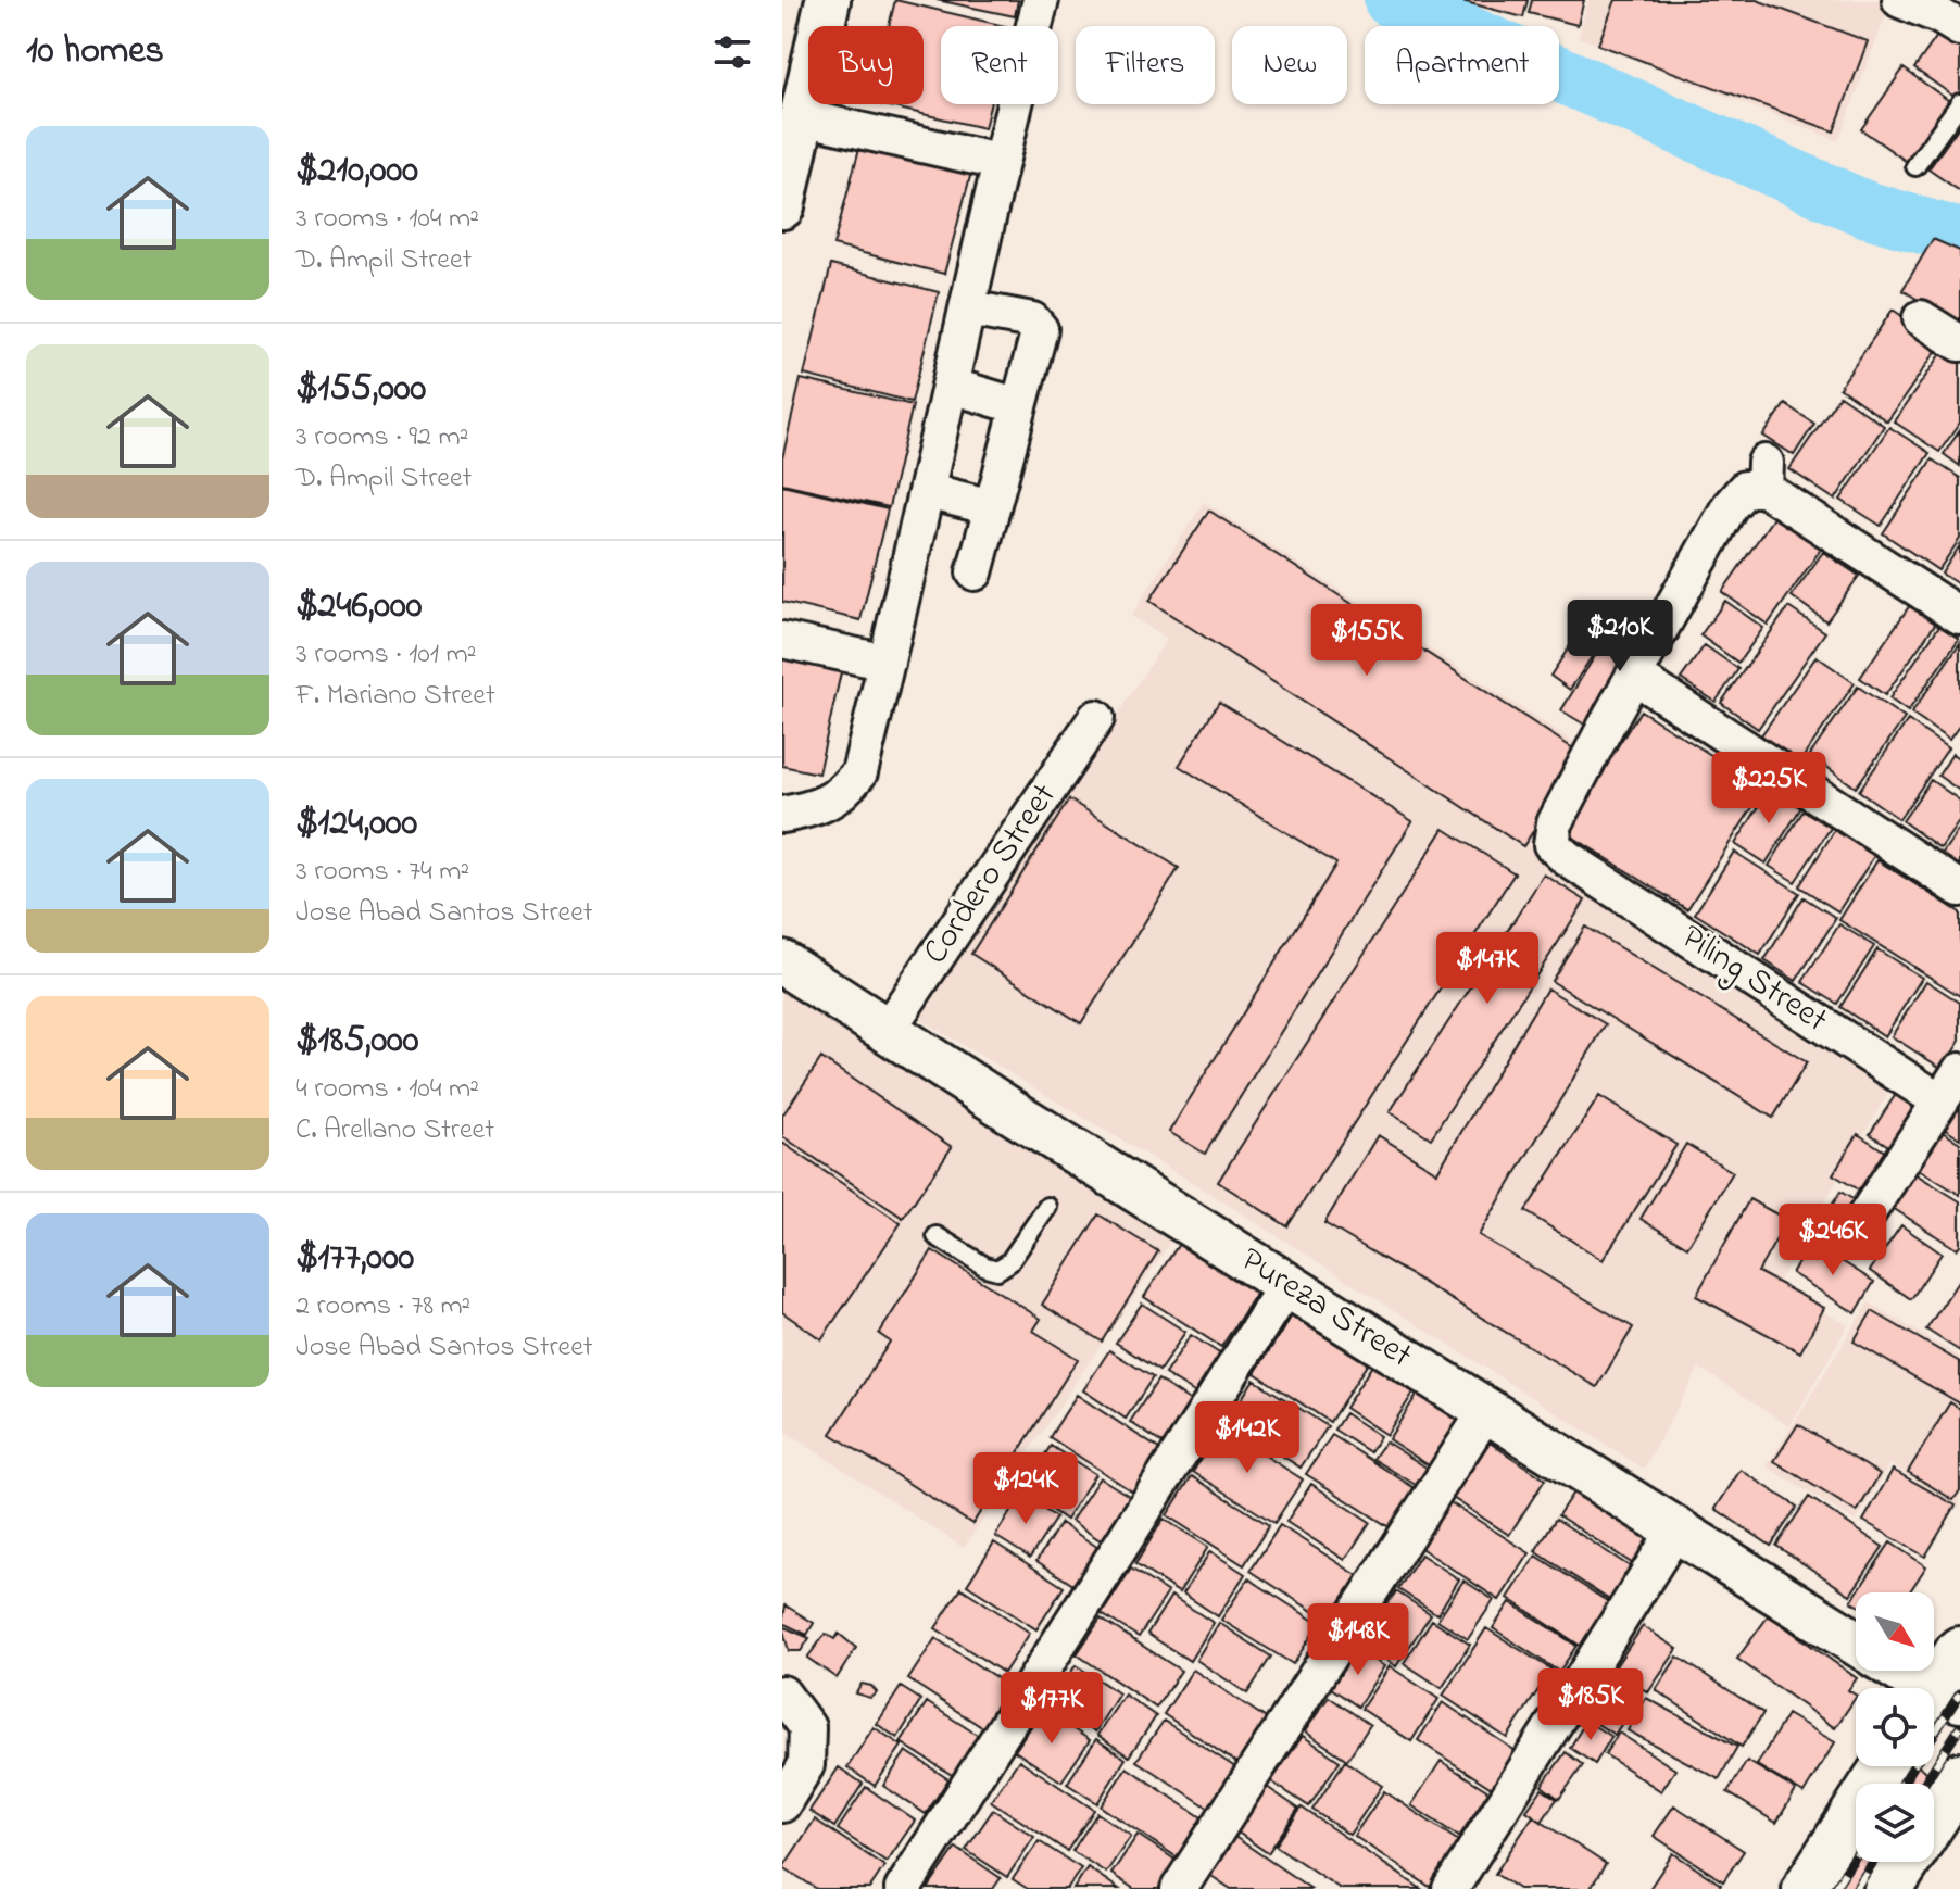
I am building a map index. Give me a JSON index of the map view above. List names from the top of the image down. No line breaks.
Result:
{"streets":{"street":["Cordero Street","Piling Street","Pureza Street"]},"crossings":[["Cordero Street","Pureza Street"]],"north":"bottom right","page":{"heading":"10 homes","chip":["Buy","Rent","Filters","New","Apartment"],"list":[{"name":"$210,000","note":"3 rooms · 104 m² · D. Ampil Street"},{"name":"$155,000","note":"3 rooms · 92 m² · D. Ampil Street"},{"name":"$246,000","note":"3 rooms · 101 m² · F. Mariano Street"},{"name":"$124,000","note":"3 rooms · 74 m² · Jose Abad Santos Street"},{"name":"$185,000","note":"4 rooms · 104 m² · C. Arellano Street"},{"name":"$177,000","note":"2 rooms · 78 m² · Jose Abad Santos Street"}],"price":["$210K","$155K","$225K","$147K","$246K","$142K","$124K","$148K","$185K","$177K"]}}
